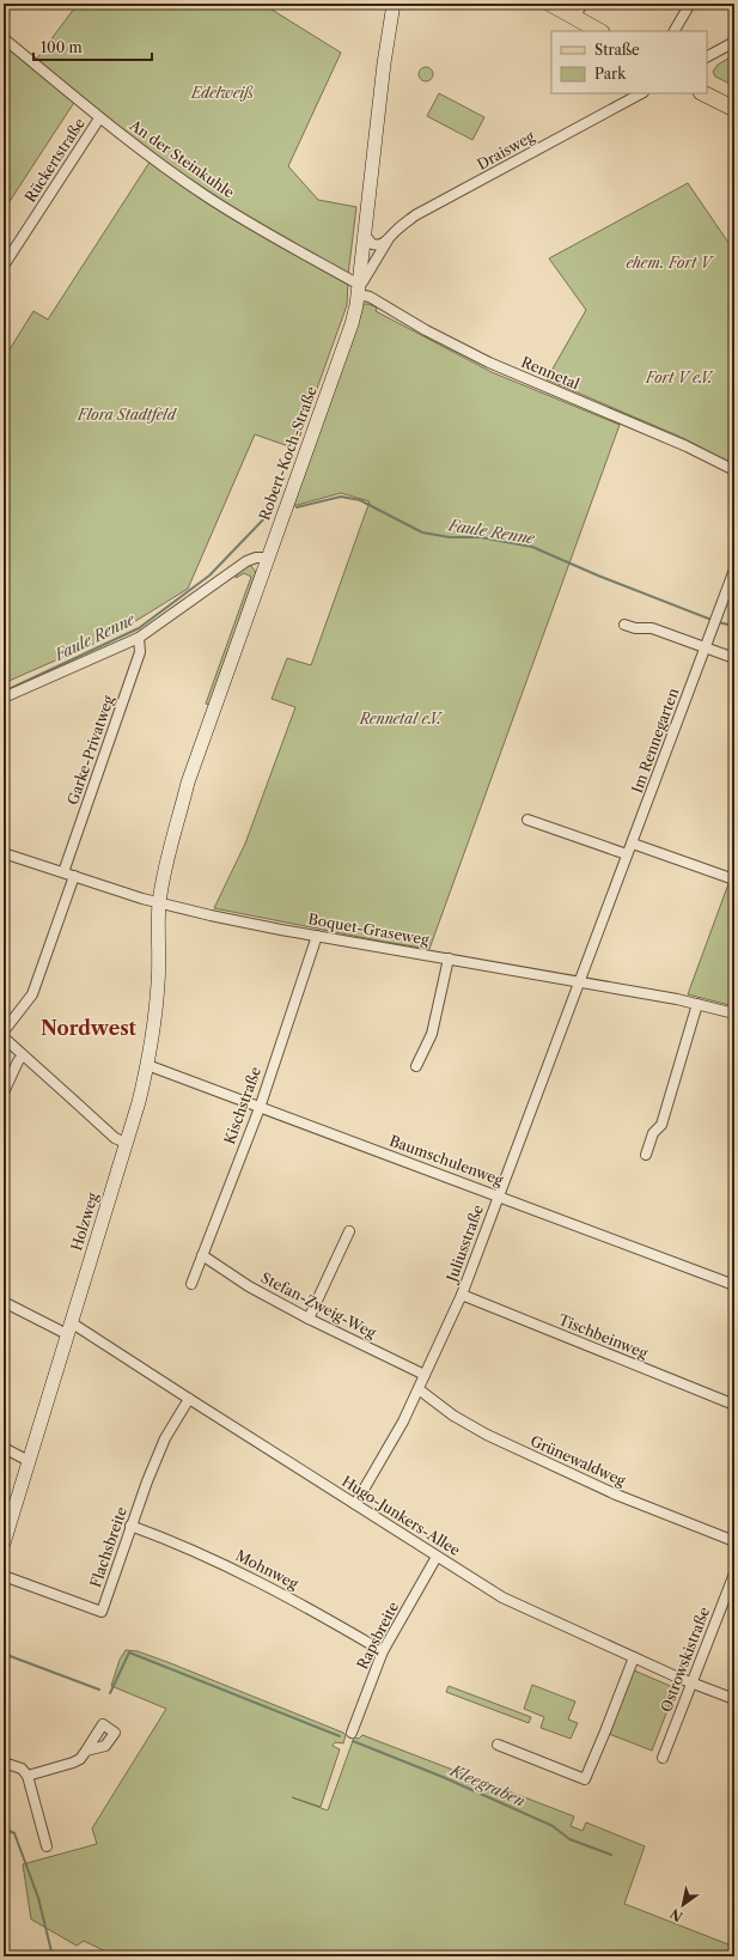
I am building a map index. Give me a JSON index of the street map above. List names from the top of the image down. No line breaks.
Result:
{"streets":{"street":["Draisweg","An der Steinkuhle","Rückertstraße","Rennetal","Robert-Koch-Straße","Im Rennegarten","Garke-Privatweg","Boquet-Graseweg","Kischstraße","Baumschulenweg","Holzweg","Juliusstraße","Stefan-Zweig-Weg","Tischbeinweg","Grünewaldweg","Hugo-Junkers-Allee","Flachsbreite","Mohnweg","Rapsbreite","Ostrowskistraße"]},"crossings":[["Draisweg","An der Steinkuhle"],["Draisweg","Rennetal"],["Draisweg","Robert-Koch-Straße"],["An der Steinkuhle","Rückertstraße"],["An der Steinkuhle","Rennetal"],["An der Steinkuhle","Robert-Koch-Straße"],["Rennetal","Robert-Koch-Straße"],["Robert-Koch-Straße","Boquet-Graseweg"],["Robert-Koch-Straße","Holzweg"],["Im Rennegarten","Boquet-Graseweg"],["Im Rennegarten","Juliusstraße"],["Garke-Privatweg","Boquet-Graseweg"],["Boquet-Graseweg","Kischstraße"],["Boquet-Graseweg","Holzweg"],["Boquet-Graseweg","Juliusstraße"],["Kischstraße","Baumschulenweg"],["Kischstraße","Stefan-Zweig-Weg"],["Baumschulenweg","Holzweg"],["Baumschulenweg","Juliusstraße"],["Holzweg","Hugo-Junkers-Allee"],["Juliusstraße","Stefan-Zweig-Weg"],["Juliusstraße","Tischbeinweg"],["Juliusstraße","Grünewaldweg"],["Juliusstraße","Hugo-Junkers-Allee"],["Hugo-Junkers-Allee","Flachsbreite"],["Hugo-Junkers-Allee","Rapsbreite"],["Hugo-Junkers-Allee","Ostrowskistraße"],["Flachsbreite","Mohnweg"],["Mohnweg","Rapsbreite"]],"districts":["Nordwest"],"water":["Faule Renne","Kleegraben"],"parks":["Edelweiß","ehem. Fort V","Fort V e.V.","Flora Stadtfeld","Rennetal e.V."],"legend":["Straße","Park"],"scale_bar":"100 m","north":"bottom left"}
